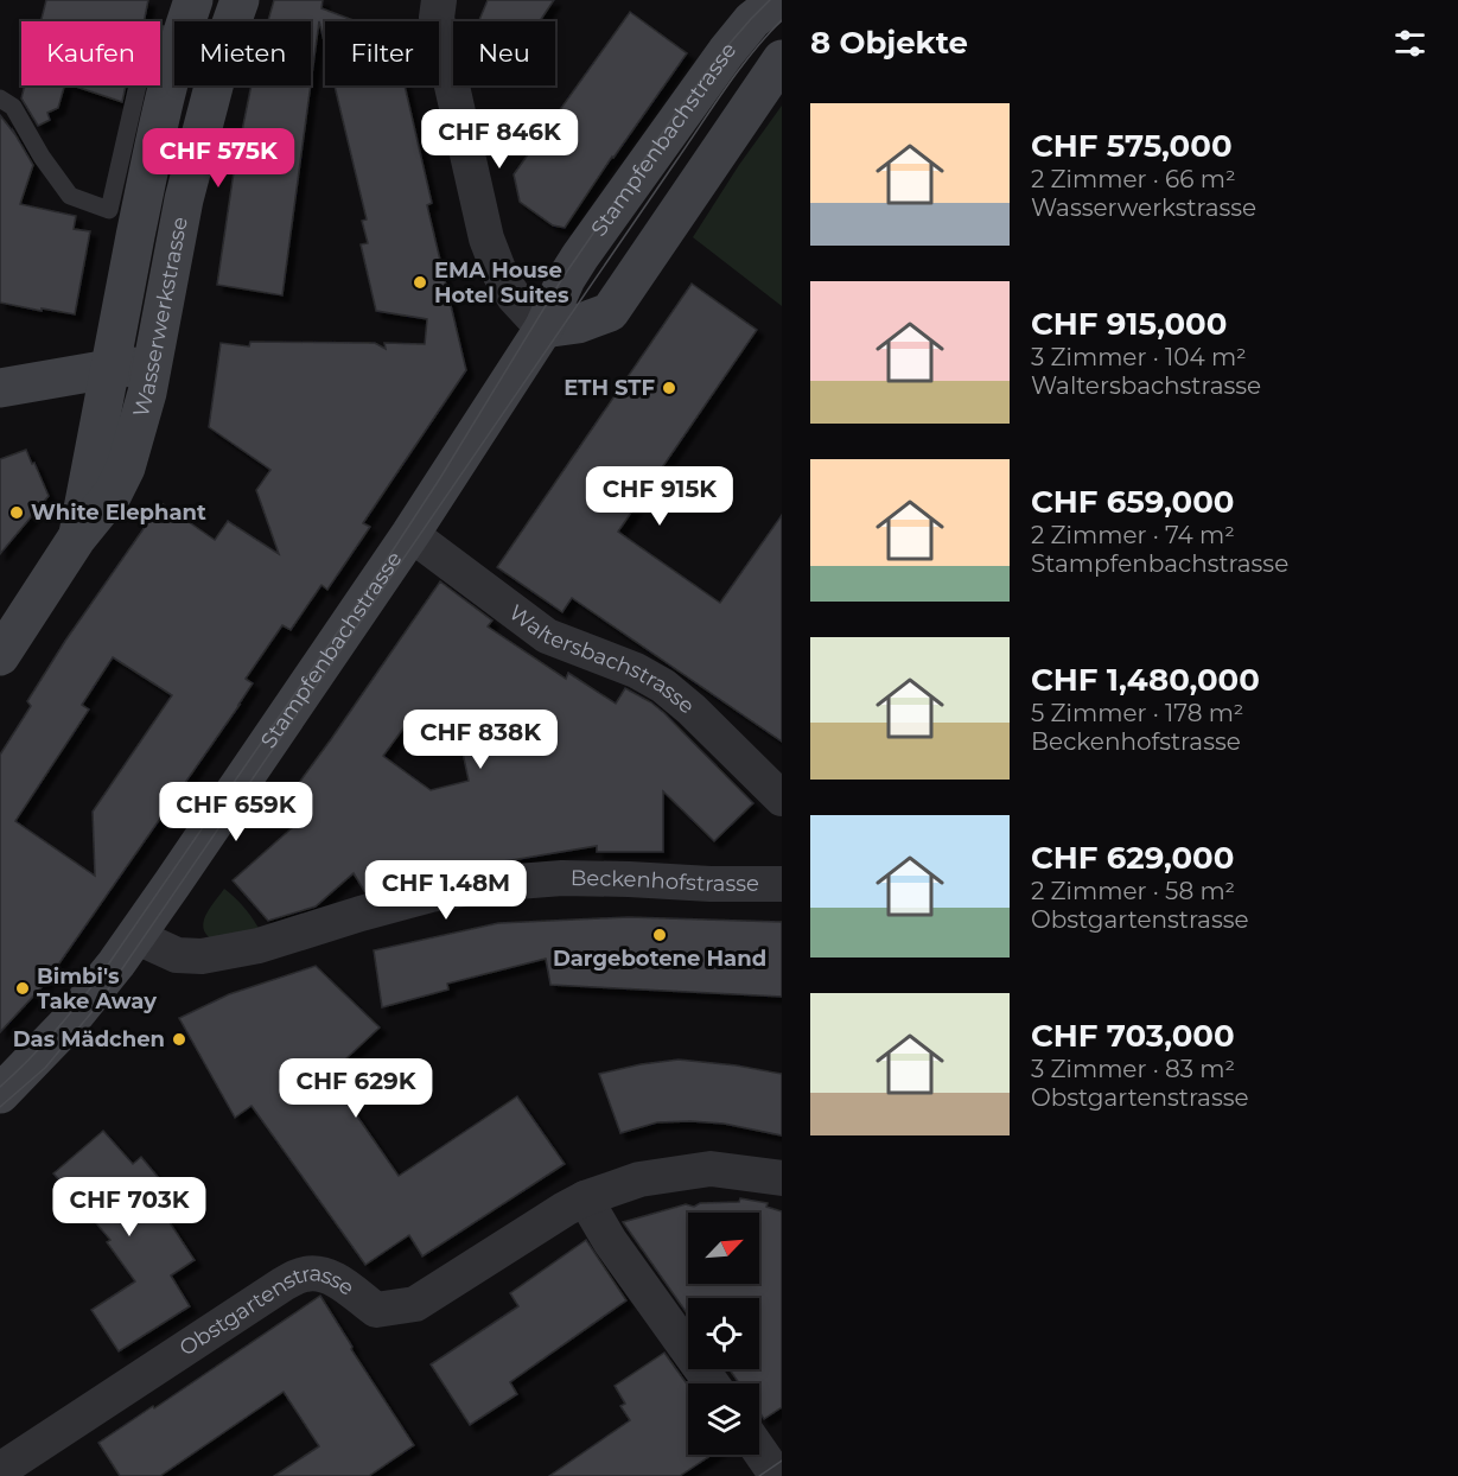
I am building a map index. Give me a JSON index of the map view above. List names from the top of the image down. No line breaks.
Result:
{"streets":{"street":["Stampfenbachstrasse","Wasserwerkstrasse","Waltersbachstrasse","Beckenhofstrasse","Obstgartenstrasse"]},"crossings":[["Stampfenbachstrasse","Waltersbachstrasse"],["Stampfenbachstrasse","Beckenhofstrasse"]],"places":["EMA House Hotel Suites","ETH STF","White Elephant","Dargebotene Hand","Bimbi's Take Away","Das Mädchen"],"north":"top right","page":{"heading":"8 Objekte","chip":["Kaufen","Mieten","Filter","Neu"],"list":[{"name":"CHF 575,000","note":"2 Zimmer · 66 m² · Wasserwerkstrasse"},{"name":"CHF 915,000","note":"3 Zimmer · 104 m² · Waltersbachstrasse"},{"name":"CHF 659,000","note":"2 Zimmer · 74 m² · Stampfenbachstrasse"},{"name":"CHF 1,480,000","note":"5 Zimmer · 178 m² · Beckenhofstrasse"},{"name":"CHF 629,000","note":"2 Zimmer · 58 m² · Obstgartenstrasse"},{"name":"CHF 703,000","note":"3 Zimmer · 83 m² · Obstgartenstrasse"}],"price":["CHF 846K","CHF 575K","CHF 915K","CHF 838K","CHF 659K","CHF 1.48M","CHF 629K","CHF 703K"]}}
